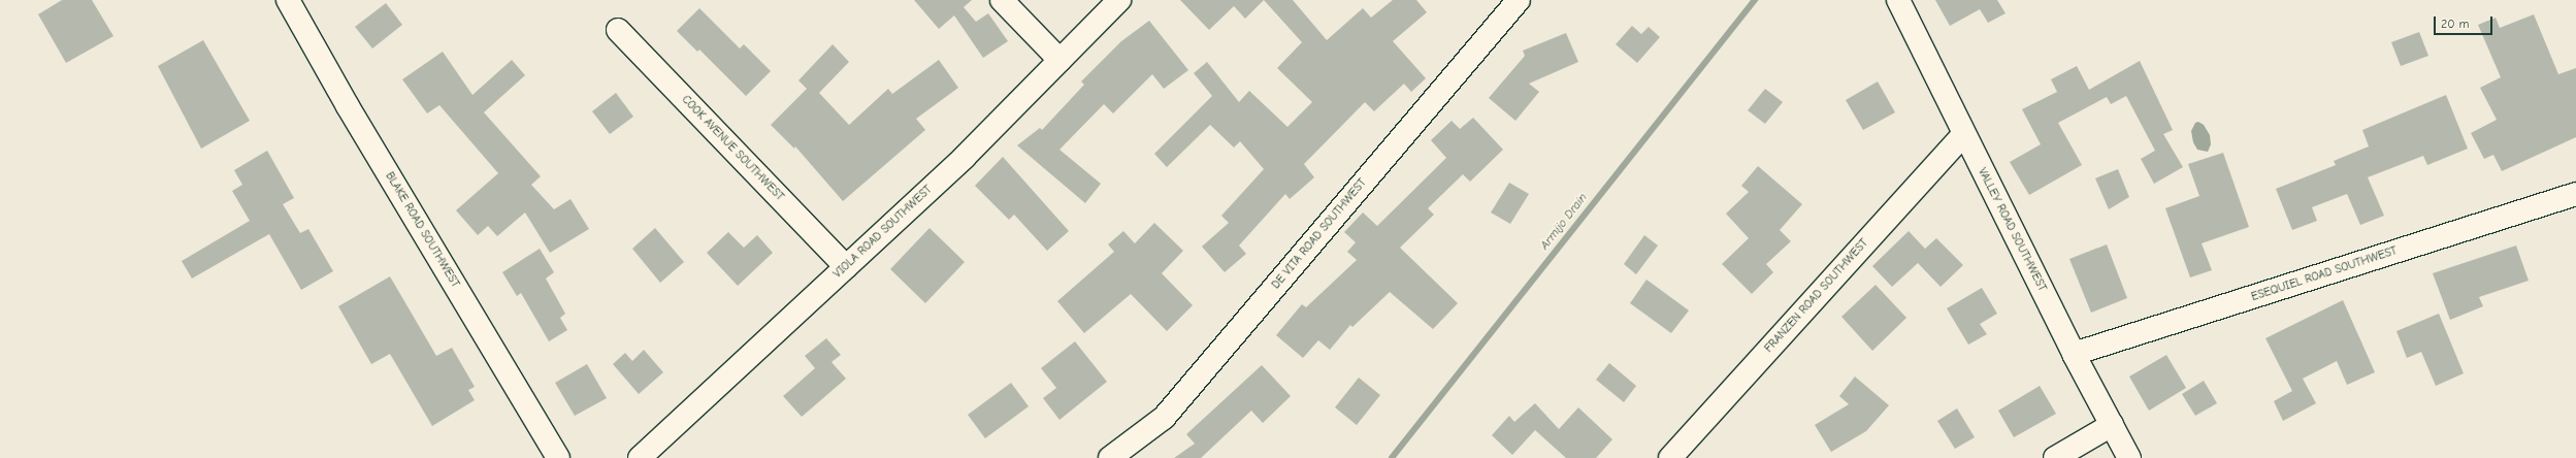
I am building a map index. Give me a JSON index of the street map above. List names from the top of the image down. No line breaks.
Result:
{"streets":{"street":["COOK AVENUE SOUTHWEST","BLAKE ROAD SOUTHWEST","VALLEY ROAD SOUTHWEST","VIOLA ROAD SOUTHWEST","DE VITA ROAD SOUTHWEST","ESEQUIEL ROAD SOUTHWEST","FRANZEN ROAD SOUTHWEST"]},"crossings":[["COOK AVENUE SOUTHWEST","VIOLA ROAD SOUTHWEST"],["VALLEY ROAD SOUTHWEST","ESEQUIEL ROAD SOUTHWEST"],["VALLEY ROAD SOUTHWEST","FRANZEN ROAD SOUTHWEST"]],"water":["Armijo Drain"],"scale_bar":"20 m"}
